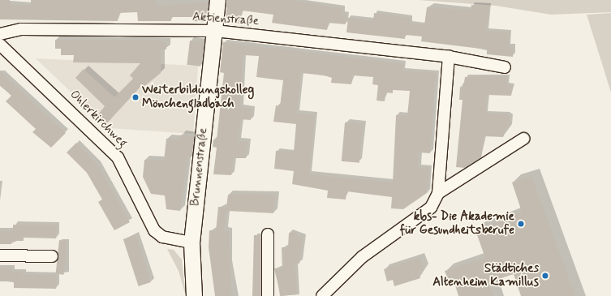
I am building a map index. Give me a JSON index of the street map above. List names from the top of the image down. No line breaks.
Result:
{"streets":{"street":["Aktienstraße","Ohlerkirchweg","Brunnenstraße"]},"crossings":[["Aktienstraße","Brunnenstraße"],["Ohlerkirchweg","Brunnenstraße"]],"places":["Weiterbildungskolleg Mönchengladbach","kbs- Die Akademie für Gesundheitsberufe","Städtiches Altenheim Kamillus"]}
